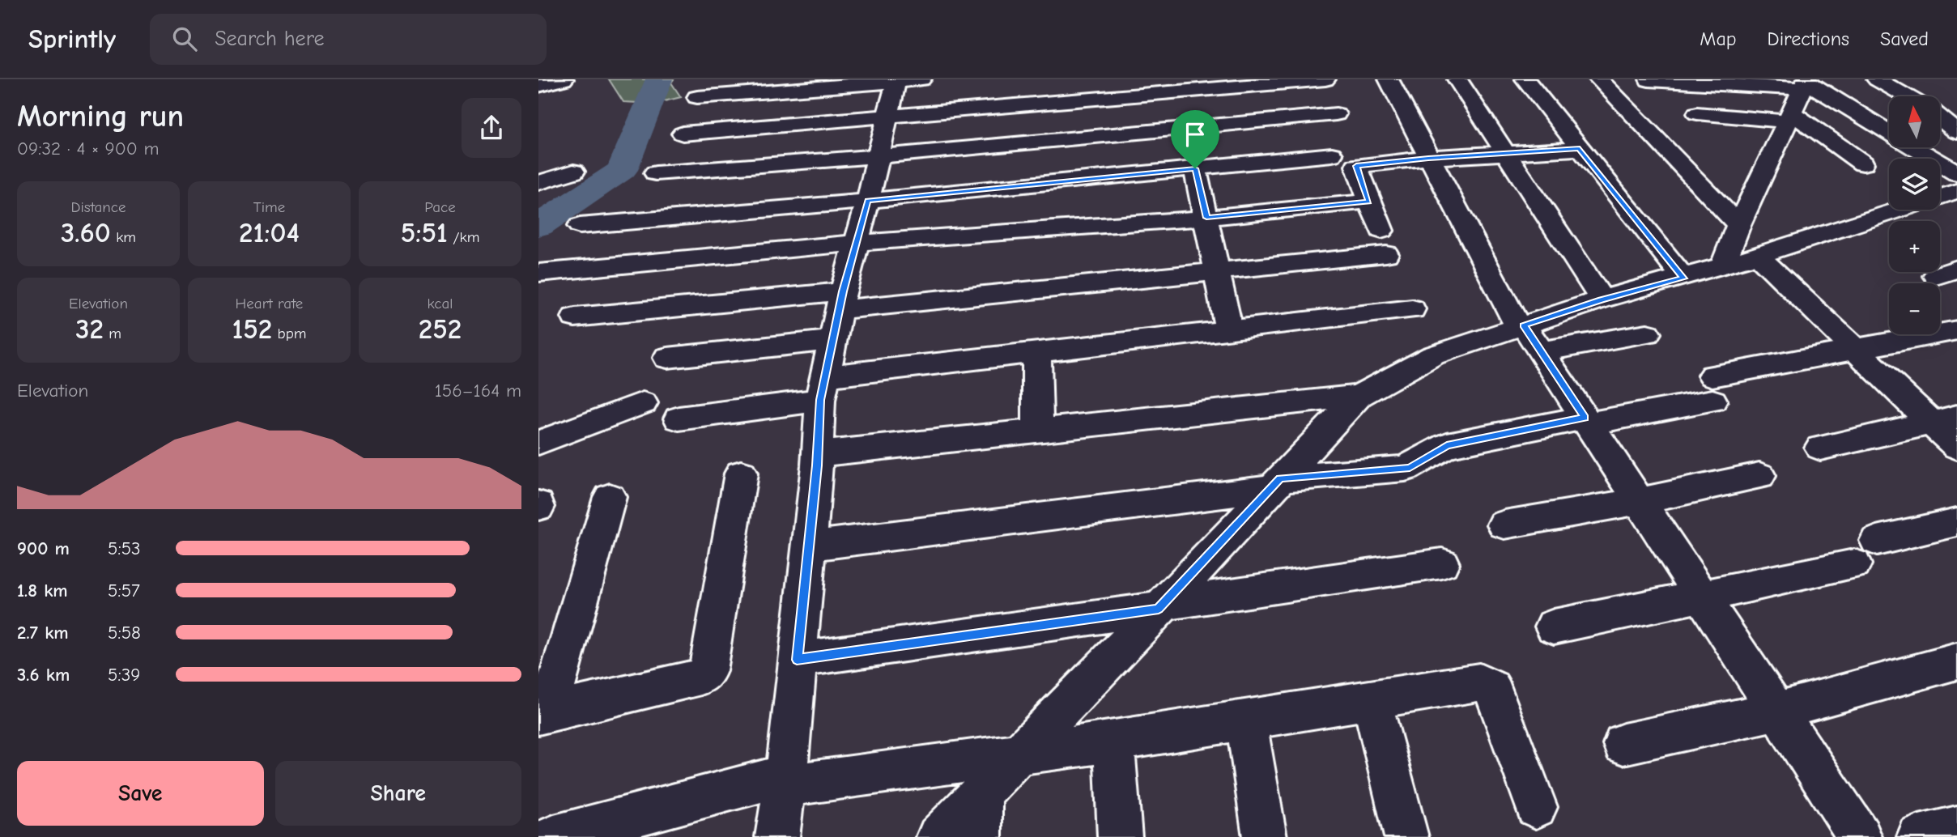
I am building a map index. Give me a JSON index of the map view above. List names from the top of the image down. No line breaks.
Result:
{"north":"top","page":{"header":"Sprintly","search":"Search here","nav":["Map","Directions","Saved"],"heading":["Morning run","09:32 · 4 × 900 m"],"map_buttons":["+","−"],"stats":[["Distance","3.60 km"],["Time","21:04"],["Pace","5:51 /km"],["Elevation","32 m"],["Heart rate","152 bpm"],["kcal","252"]],"chart":["Elevation","156–164 m"],"list":[{"name":"900 m","note":"5:53"},{"name":"1.8 km","note":"5:57"},{"name":"2.7 km","note":"5:58"},{"name":"3.6 km","note":"5:39"}],"buttons":["Save","Share"]}}
